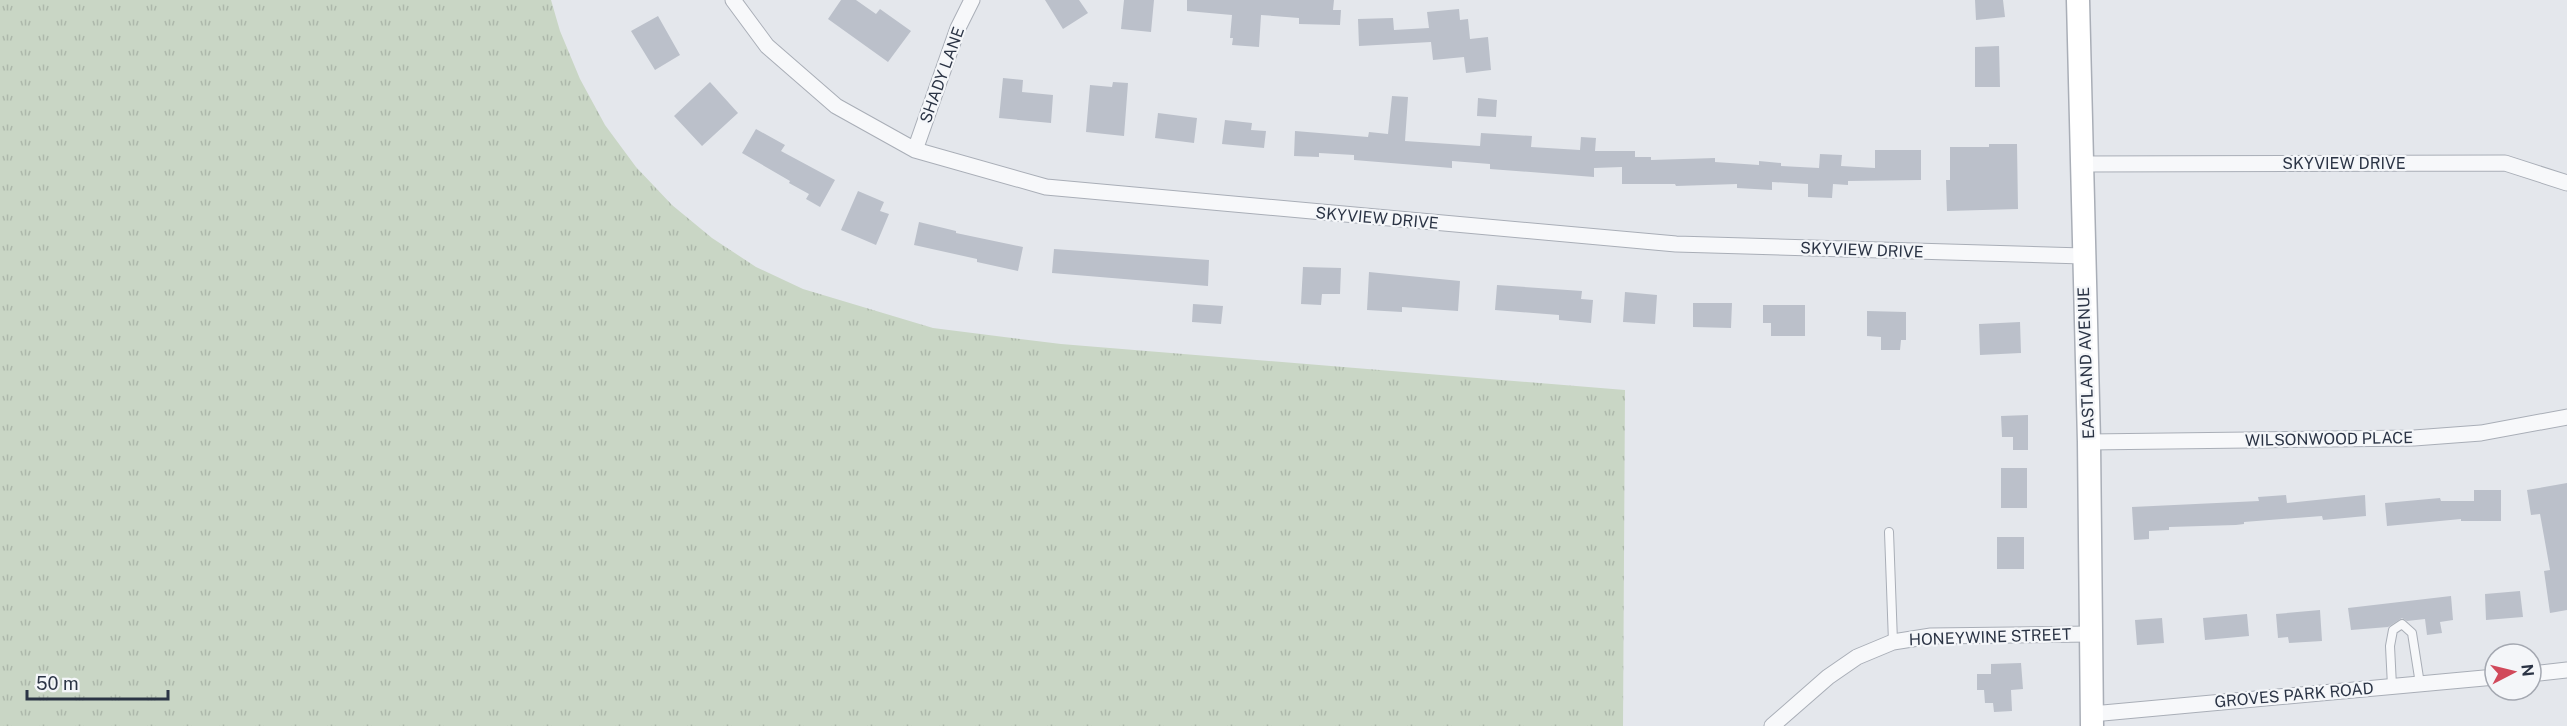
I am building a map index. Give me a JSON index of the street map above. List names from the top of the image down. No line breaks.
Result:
{"streets":{"street":["SHADY LANE","SKYVIEW DRIVE","EASTLAND AVENUE","WILSONWOOD PLACE","HONEYWINE STREET","GROVES PARK ROAD"]},"crossings":[["SHADY LANE","SKYVIEW DRIVE"],["SKYVIEW DRIVE","EASTLAND AVENUE"],["EASTLAND AVENUE","WILSONWOOD PLACE"],["EASTLAND AVENUE","HONEYWINE STREET"],["EASTLAND AVENUE","GROVES PARK ROAD"]],"scale_bar":"50 m","north":"right"}
